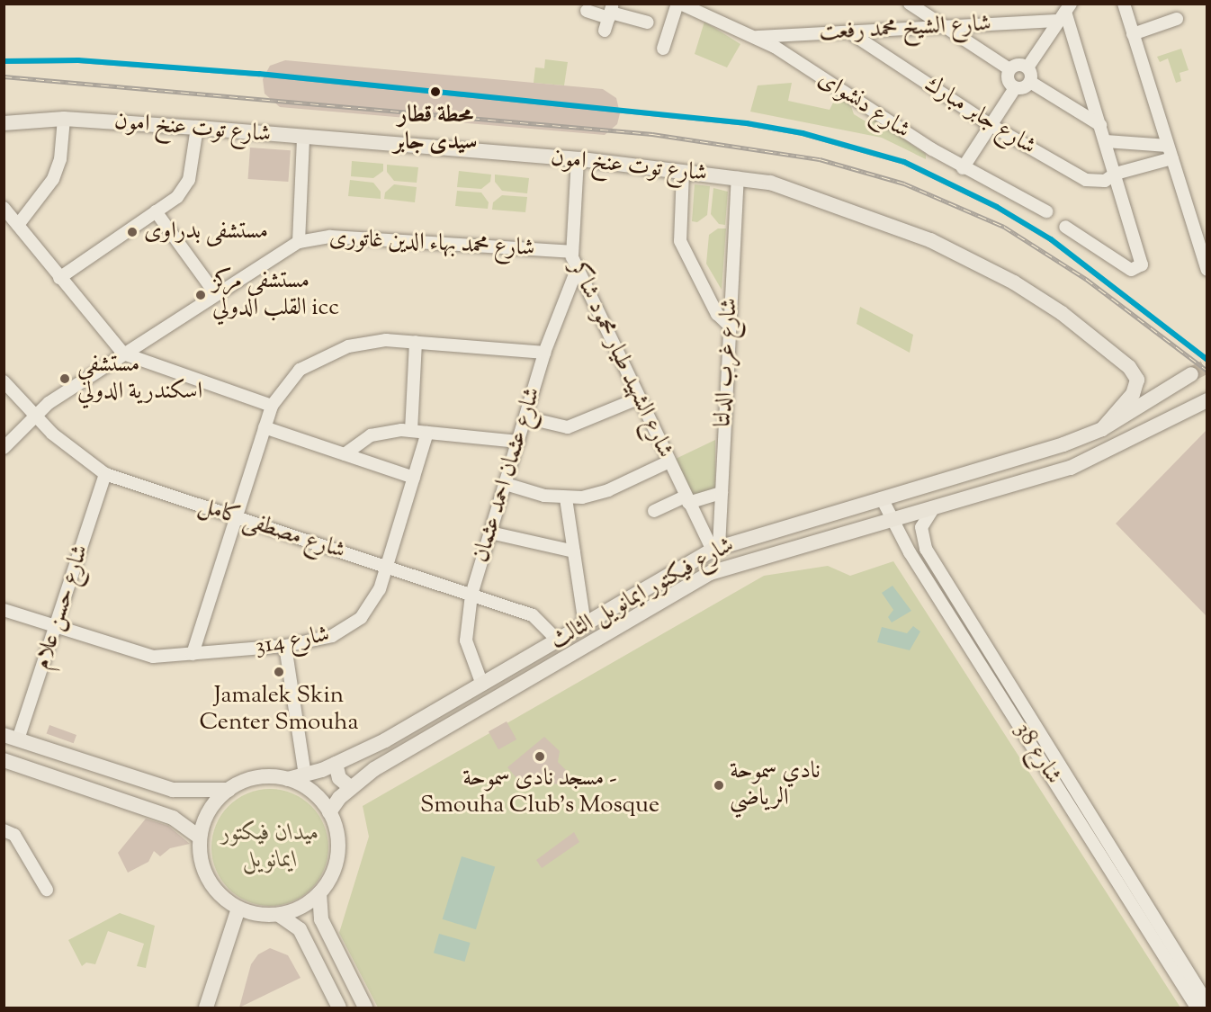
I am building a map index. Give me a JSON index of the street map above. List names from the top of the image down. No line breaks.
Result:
{"streets":{"main road":["شارع توت عنخ امون","شارع فيكتور ايمانويل الثالث"],"street":["شارع الشيخ محمد رفعت","شارع دنشواى","شارع جابر مبارك","شارع محمد بهاء الدين غاتورى","شارع الشهيد طيار محمود شاكر","شارع غرب الدلتا","شارع عثمان احمد عثمان","شارع مصطفى كامل","شارع حسن علام","شارع 314","شارع 38"]},"crossings":[["شارع الشيخ محمد رفعت","شارع دنشواى"],["شارع الشيخ محمد رفعت","شارع جابر مبارك"],["شارع توت عنخ امون","شارع الشهيد طيار محمود شاكر"],["شارع توت عنخ امون","شارع غرب الدلتا"],["شارع توت عنخ امون","شارع فيكتور ايمانويل الثالث"],["شارع محمد بهاء الدين غاتورى","شارع الشهيد طيار محمود شاكر"],["شارع محمد بهاء الدين غاتورى","شارع مصطفى كامل"],["شارع الشهيد طيار محمود شاكر","شارع غرب الدلتا"],["شارع الشهيد طيار محمود شاكر","شارع عثمان احمد عثمان"],["شارع الشهيد طيار محمود شاكر","شارع فيكتور ايمانويل الثالث"],["شارع غرب الدلتا","شارع فيكتور ايمانويل الثالث"],["شارع عثمان احمد عثمان","شارع مصطفى كامل"],["شارع عثمان احمد عثمان","شارع فيكتور ايمانويل الثالث"],["شارع مصطفى كامل","شارع فيكتور ايمانويل الثالث"],["شارع مصطفى كامل","شارع حسن علام"],["شارع مصطفى كامل","شارع 314"],["شارع فيكتور ايمانويل الثالث","شارع 38"],["شارع حسن علام","شارع 314"]],"parks":["ميدان فيكتور ايمانويل"],"places":["محطة قطار سيدى جابر","مستشفى بدراوى","مستشفى مركز القلب الدولي icc","مستشفي اسكندرية الدولي","Jamalek Skin Center Smouha","مسجد نادى سموحة - Smouha Club's Mosque","نادي سموحة الرياضي"]}
